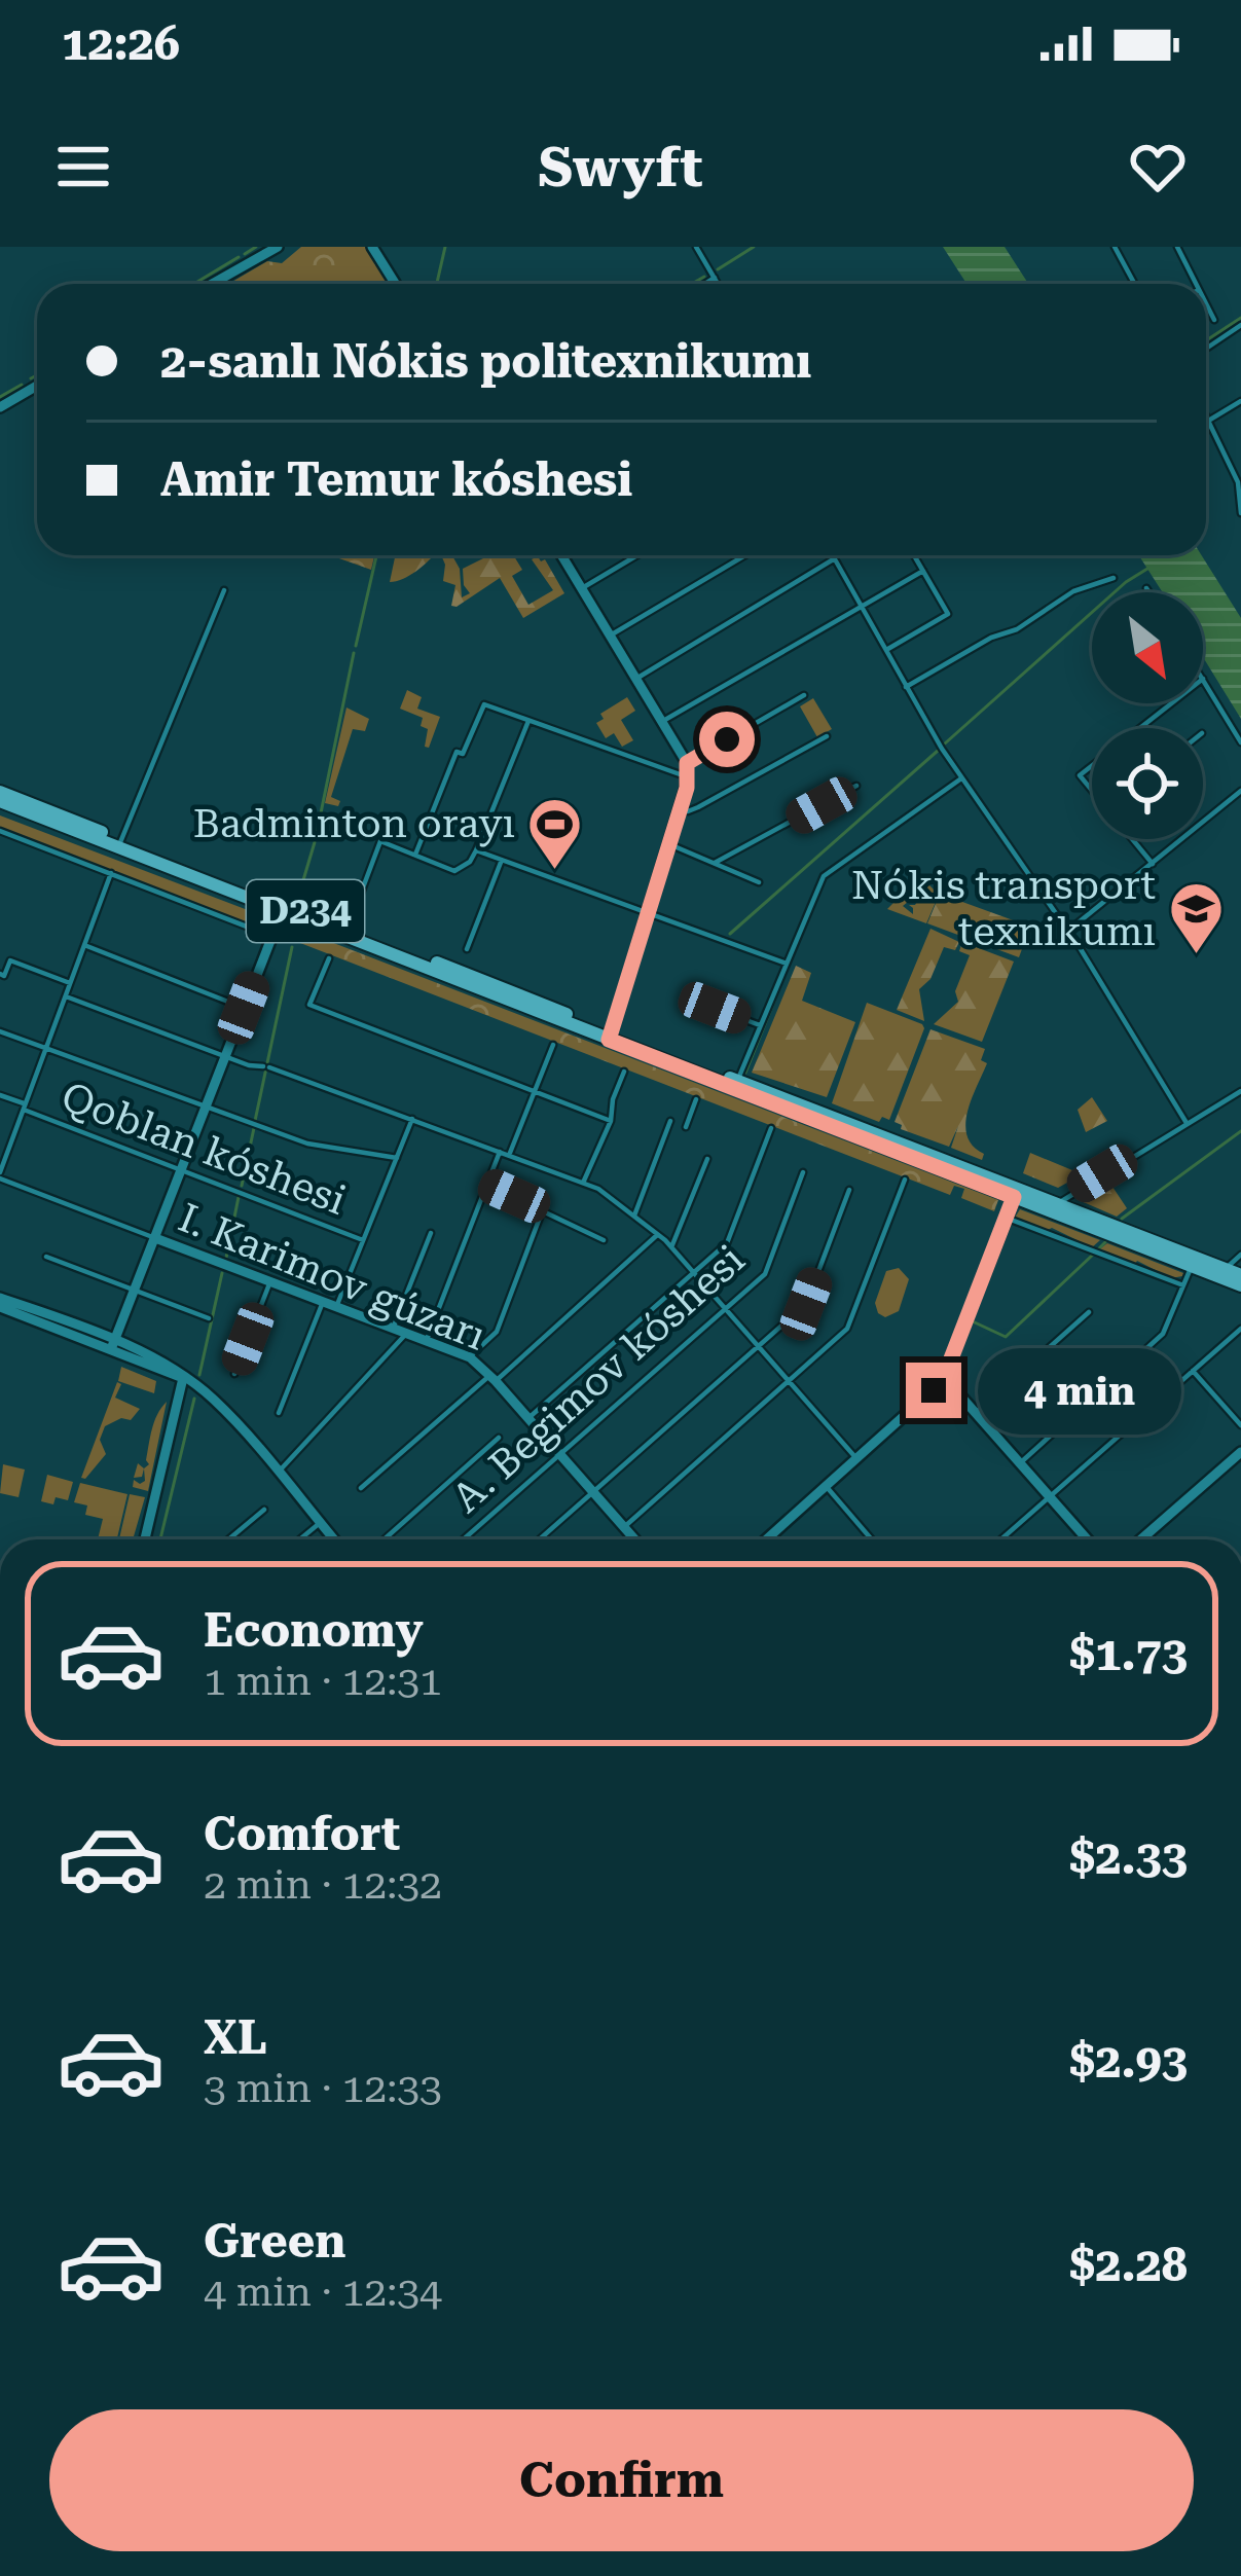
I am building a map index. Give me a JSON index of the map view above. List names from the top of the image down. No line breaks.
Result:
{"streets":{"main road":["D234"],"street":["Qoblan kóshesi","I. Karimov gúzarı","A. Begimov kóshesi"]},"crossings":[["I. Karimov gúzarı","A. Begimov kóshesi"]],"places":{"sports":["Badminton orayı"],"school or university":["Nókis transport texnikumı"]},"north":"bottom right","page":{"status":"12:26","header":"Swyft","banner":["2-sanlı Nókis politexnikumı","Amir Temur kóshesi"],"bubble":"4 min","list":[{"name":"Economy","note":"1 min · 12:31","value":"$1.73"},{"name":"Comfort","note":"2 min · 12:32","value":"$2.33"},{"name":"XL","note":"3 min · 12:33","value":"$2.93"},{"name":"Green","note":"4 min · 12:34","value":"$2.28"}],"buttons":"Confirm"}}
